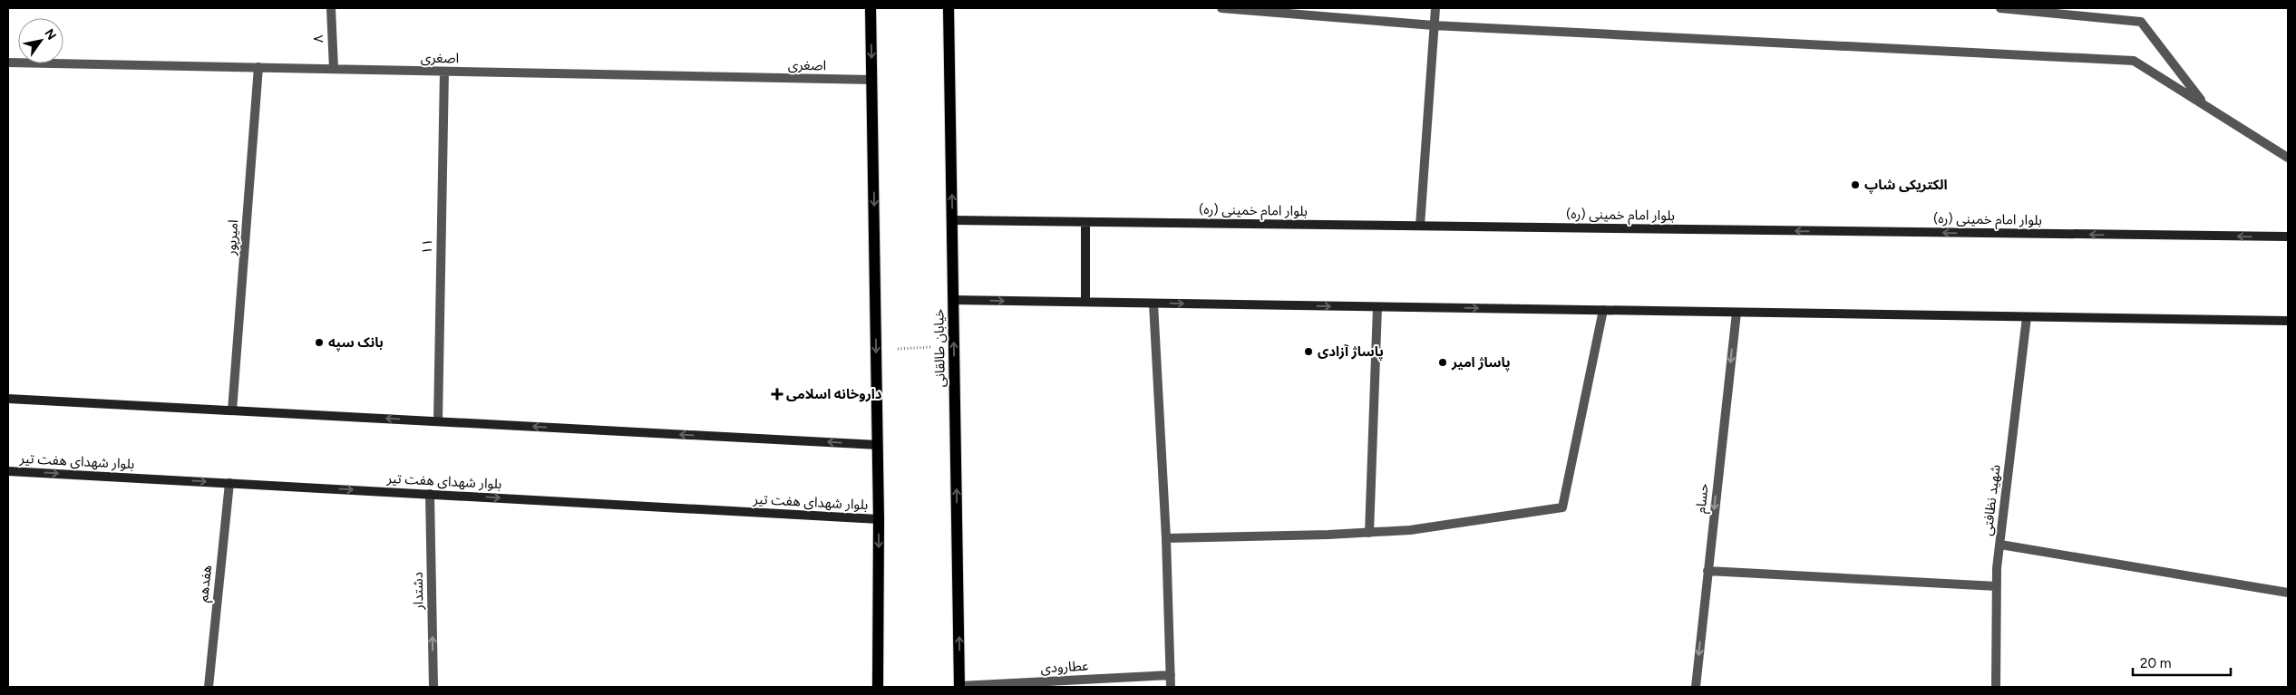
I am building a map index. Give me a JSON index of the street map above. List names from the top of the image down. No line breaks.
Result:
{"streets":{"main road":["بلوار امام خمینی (ره)","خیابان طالقانی","بلوار شهدای هفت تیر"],"street":["۸","اصغری","امیرپور","۱۱","حسام","شهید نظافتی","هفدهم","دشتدار","عطارودی"]},"crossings":[["۸","اصغری"],["اصغری","امیرپور"],["اصغری","۱۱"],["بلوار امام خمینی (ره)","خیابان طالقانی"],["خیابان طالقانی","عطارودی"],["بلوار شهدای هفت تیر","هفدهم"],["بلوار شهدای هفت تیر","دشتدار"]],"one_way":["بلوار امام خمینی (ره)","حسام","دشتدار"],"places":{"other":["الکتریکی شاپ","بانک سپه","پاساژ آزادی","پاساژ امیر"],"health":["داروخانه اسلامی"]},"scale_bar":"20 m","north":"top right"}
